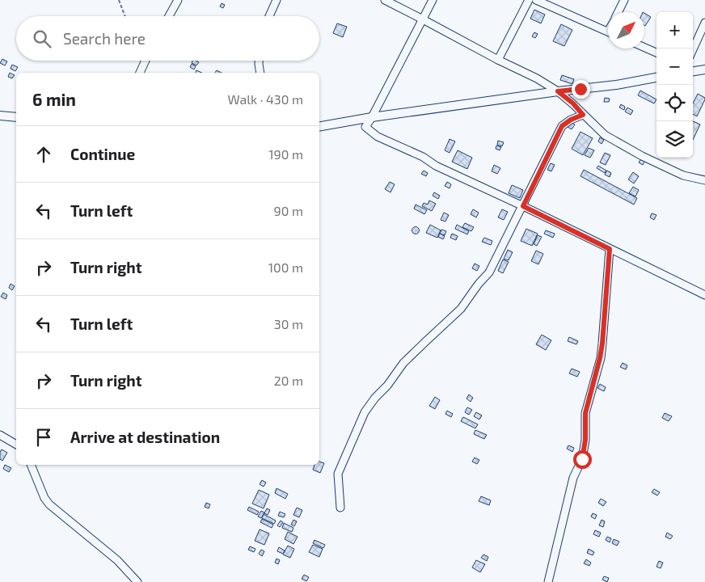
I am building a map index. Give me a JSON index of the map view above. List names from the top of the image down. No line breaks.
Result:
{"north":"top right","page":{"map_buttons":["+","−"],"search":"Search here","heading":["6 min","Walk · 430 m"],"list":[["Continue","190 m"],["Turn left","90 m"],["Turn right","100 m"],["Turn left","30 m"],["Turn right","20 m"],"Arrive at destination"]}}
